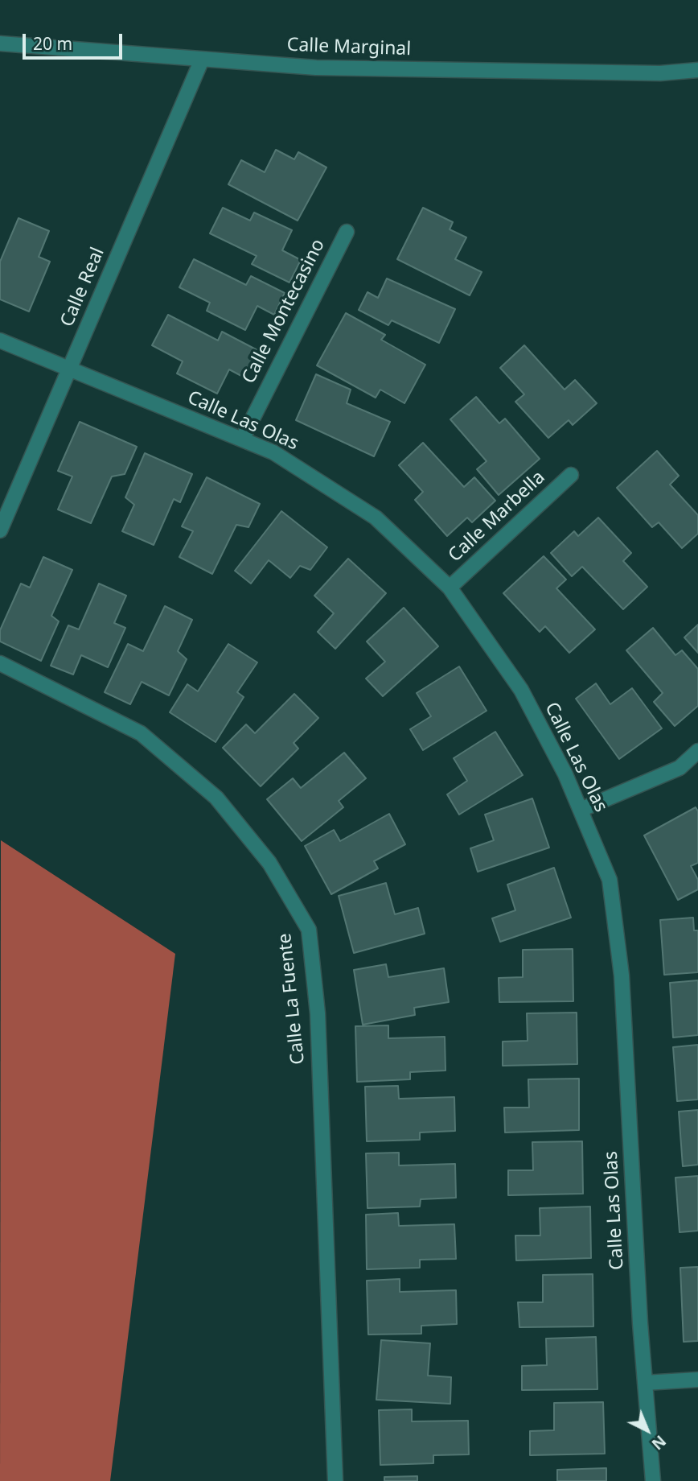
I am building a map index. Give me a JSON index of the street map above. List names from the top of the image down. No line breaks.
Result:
{"streets":{"street":["Calle Marginal","Calle Real","Calle Montecasino","Calle Las Olas","Calle Marbella","Calle La Fuente"]},"crossings":[["Calle Marginal","Calle Real"],["Calle Real","Calle Las Olas"],["Calle Montecasino","Calle Las Olas"],["Calle Las Olas","Calle Marbella"]],"scale_bar":"20 m","north":"bottom right"}
